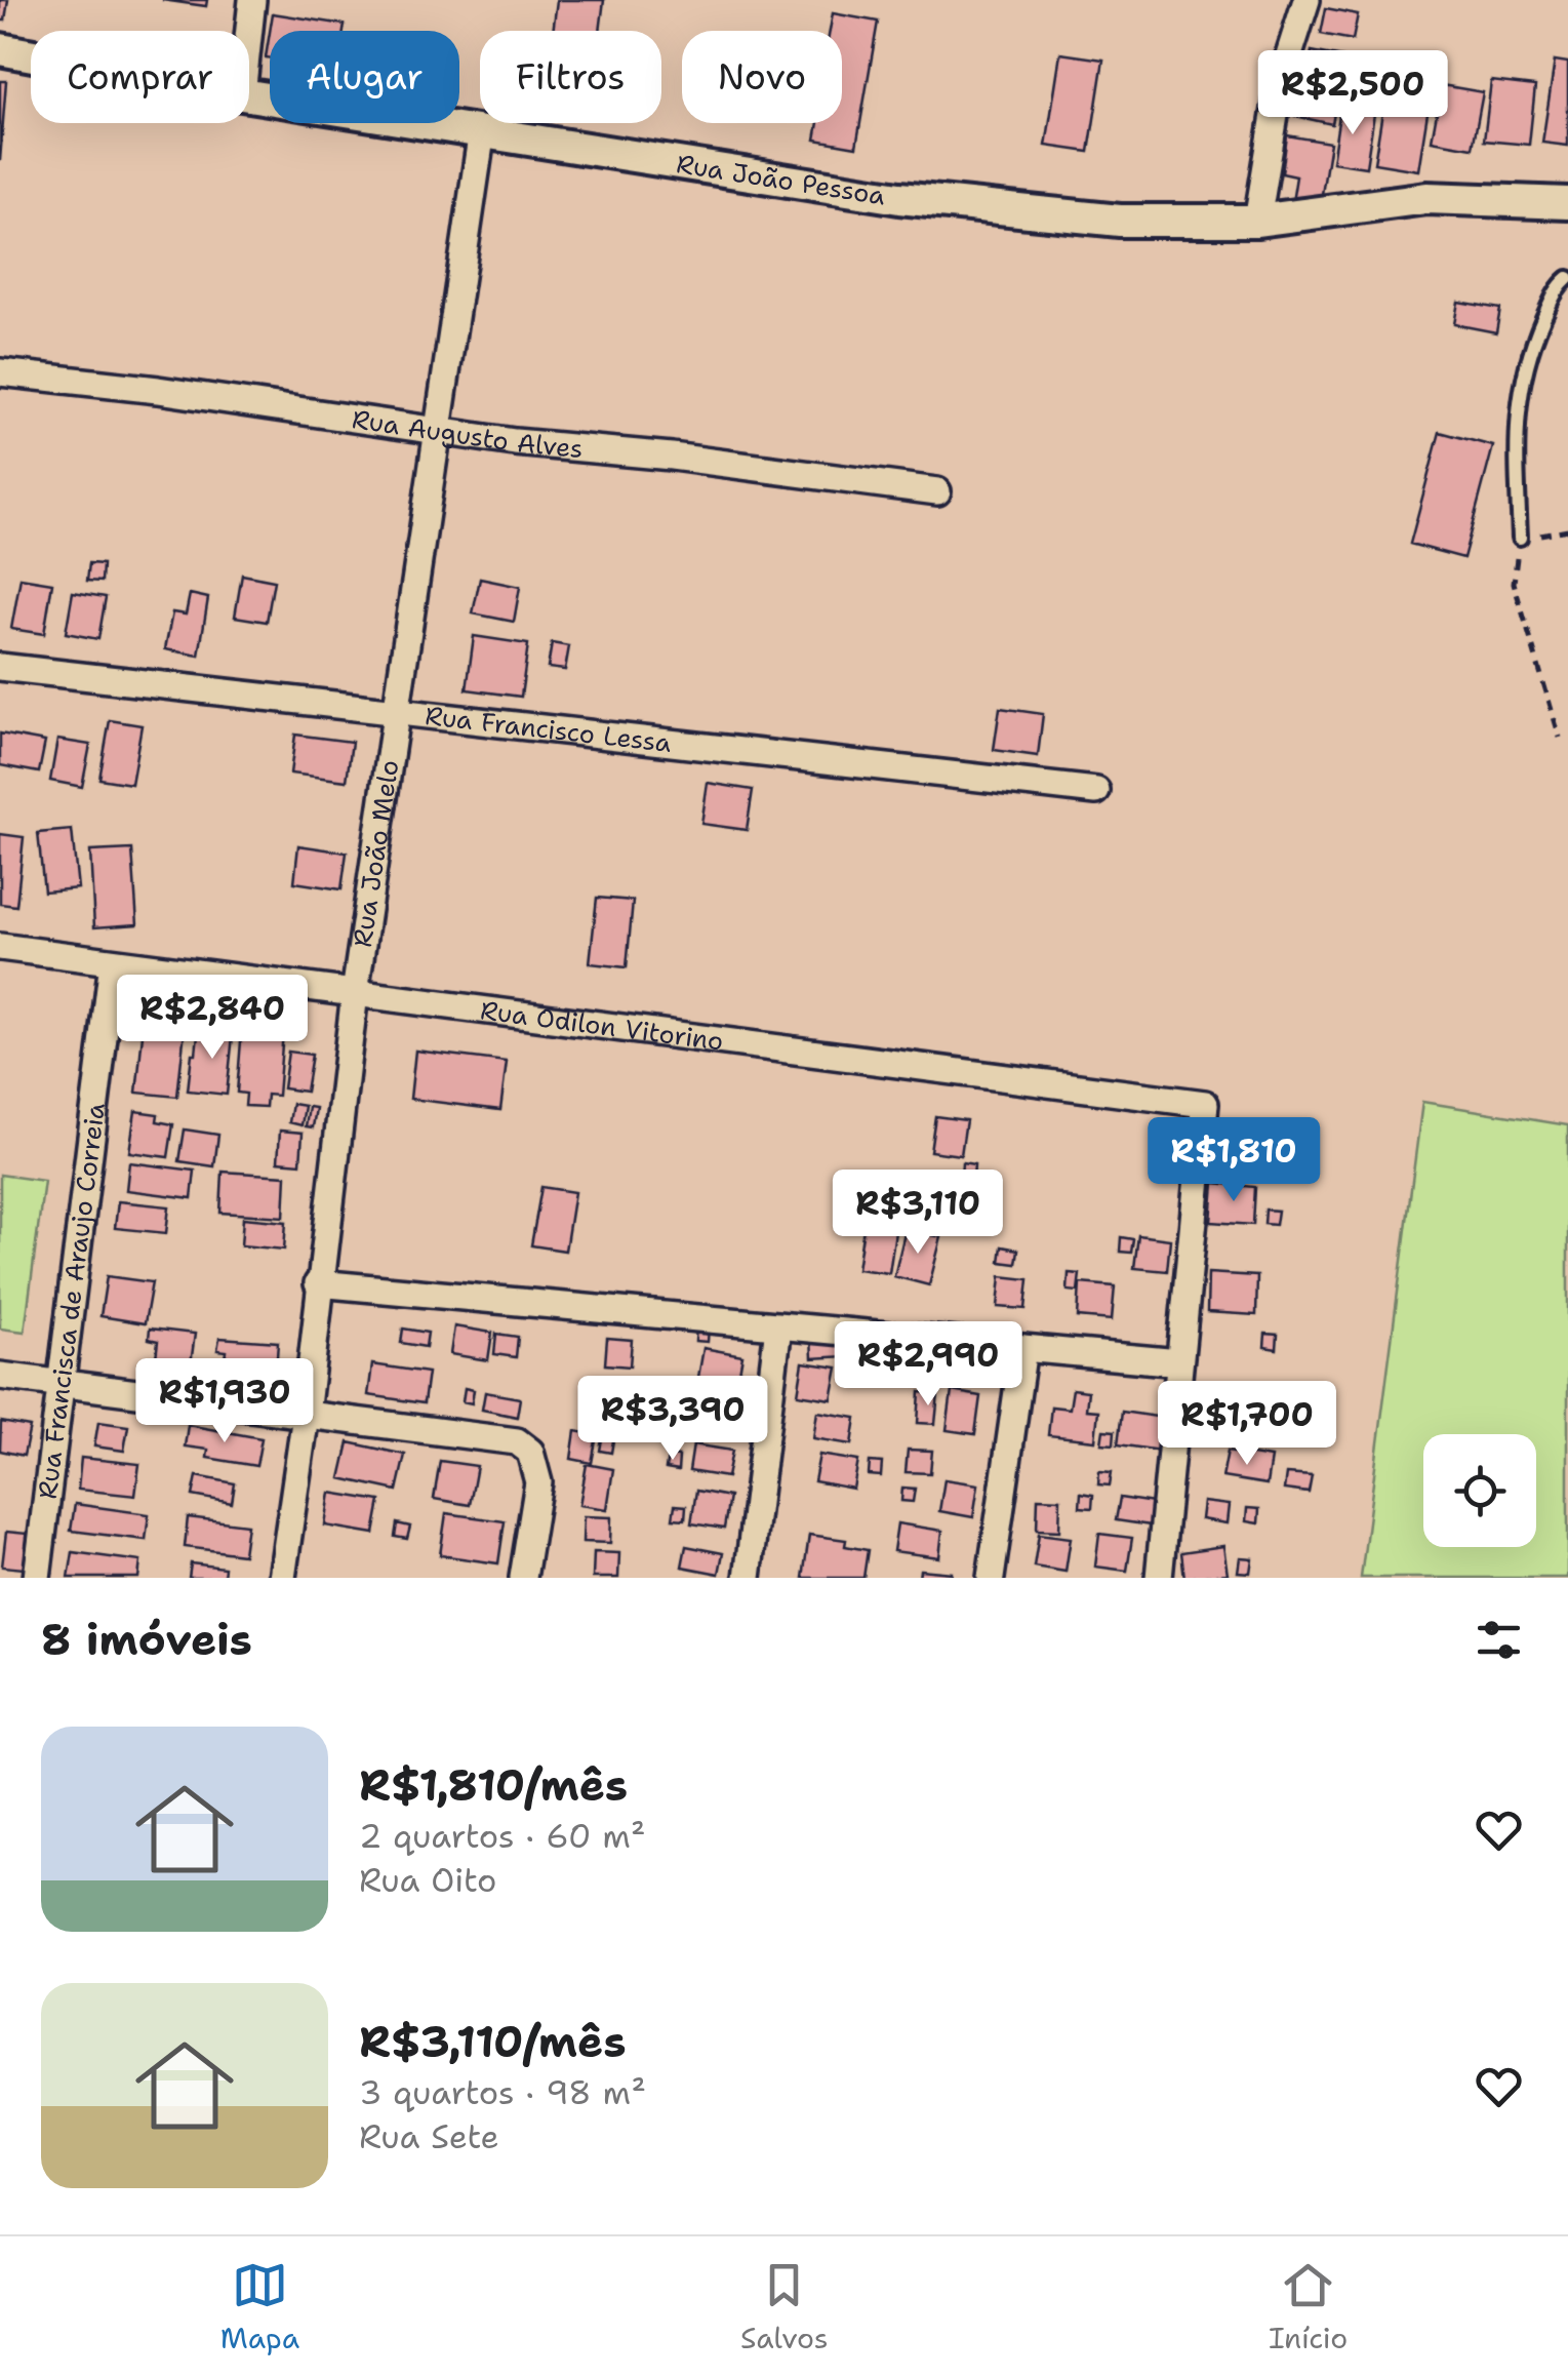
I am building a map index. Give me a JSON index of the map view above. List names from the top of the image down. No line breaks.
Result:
{"streets":{"street":["Rua João Pessoa","Rua Augusto Alves","Rua Francisco Lessa","Rua João Melo","Rua Odilon Vitorino","Rua Francisca de Araujo Correia"]},"crossings":[["Rua João Pessoa","Rua João Melo"],["Rua Augusto Alves","Rua João Melo"],["Rua Francisco Lessa","Rua João Melo"],["Rua João Melo","Rua Odilon Vitorino"],["Rua Odilon Vitorino","Rua Francisca de Araujo Correia"]],"page":{"chip":["Comprar","Alugar","Filtros","Novo"],"price":["R$2,500","R$2,840","R$1,810","R$3,110","R$2,990","R$1,930","R$3,390","R$1,700"],"heading":"8 imóveis","list":[{"name":"R$1,810/mês","note":"2 quartos · 60 m² · Rua Oito"},{"name":"R$3,110/mês","note":"3 quartos · 98 m² · Rua Sete"}],"tabs":["Mapa","Salvos","Início"]}}
